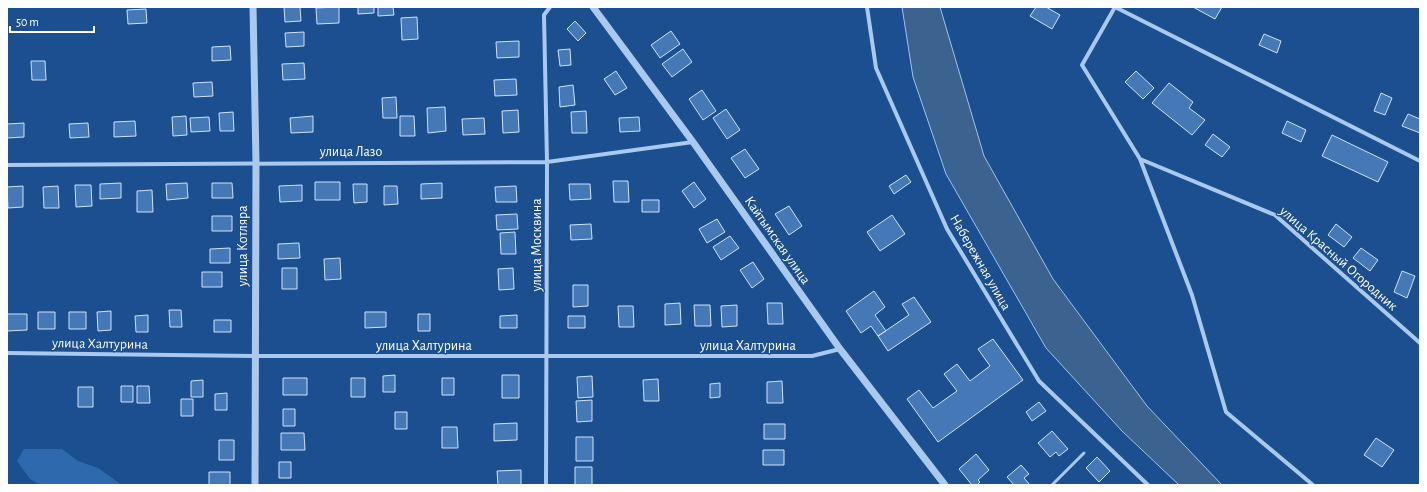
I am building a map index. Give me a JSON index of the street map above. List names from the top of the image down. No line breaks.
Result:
{"streets":{"street":["улица Лазо","Кайтымская улица","улица Москвина","улица Котляра","улица Красный Огородник","Набережная улица","улица Халтурина"]},"crossings":[["улица Лазо","Кайтымская улица"],["улица Лазо","улица Москвина"],["улица Лазо","улица Котляра"],["Кайтымская улица","улица Халтурина"],["улица Москвина","улица Халтурина"],["улица Котляра","улица Халтурина"]],"scale_bar":"50 m"}
